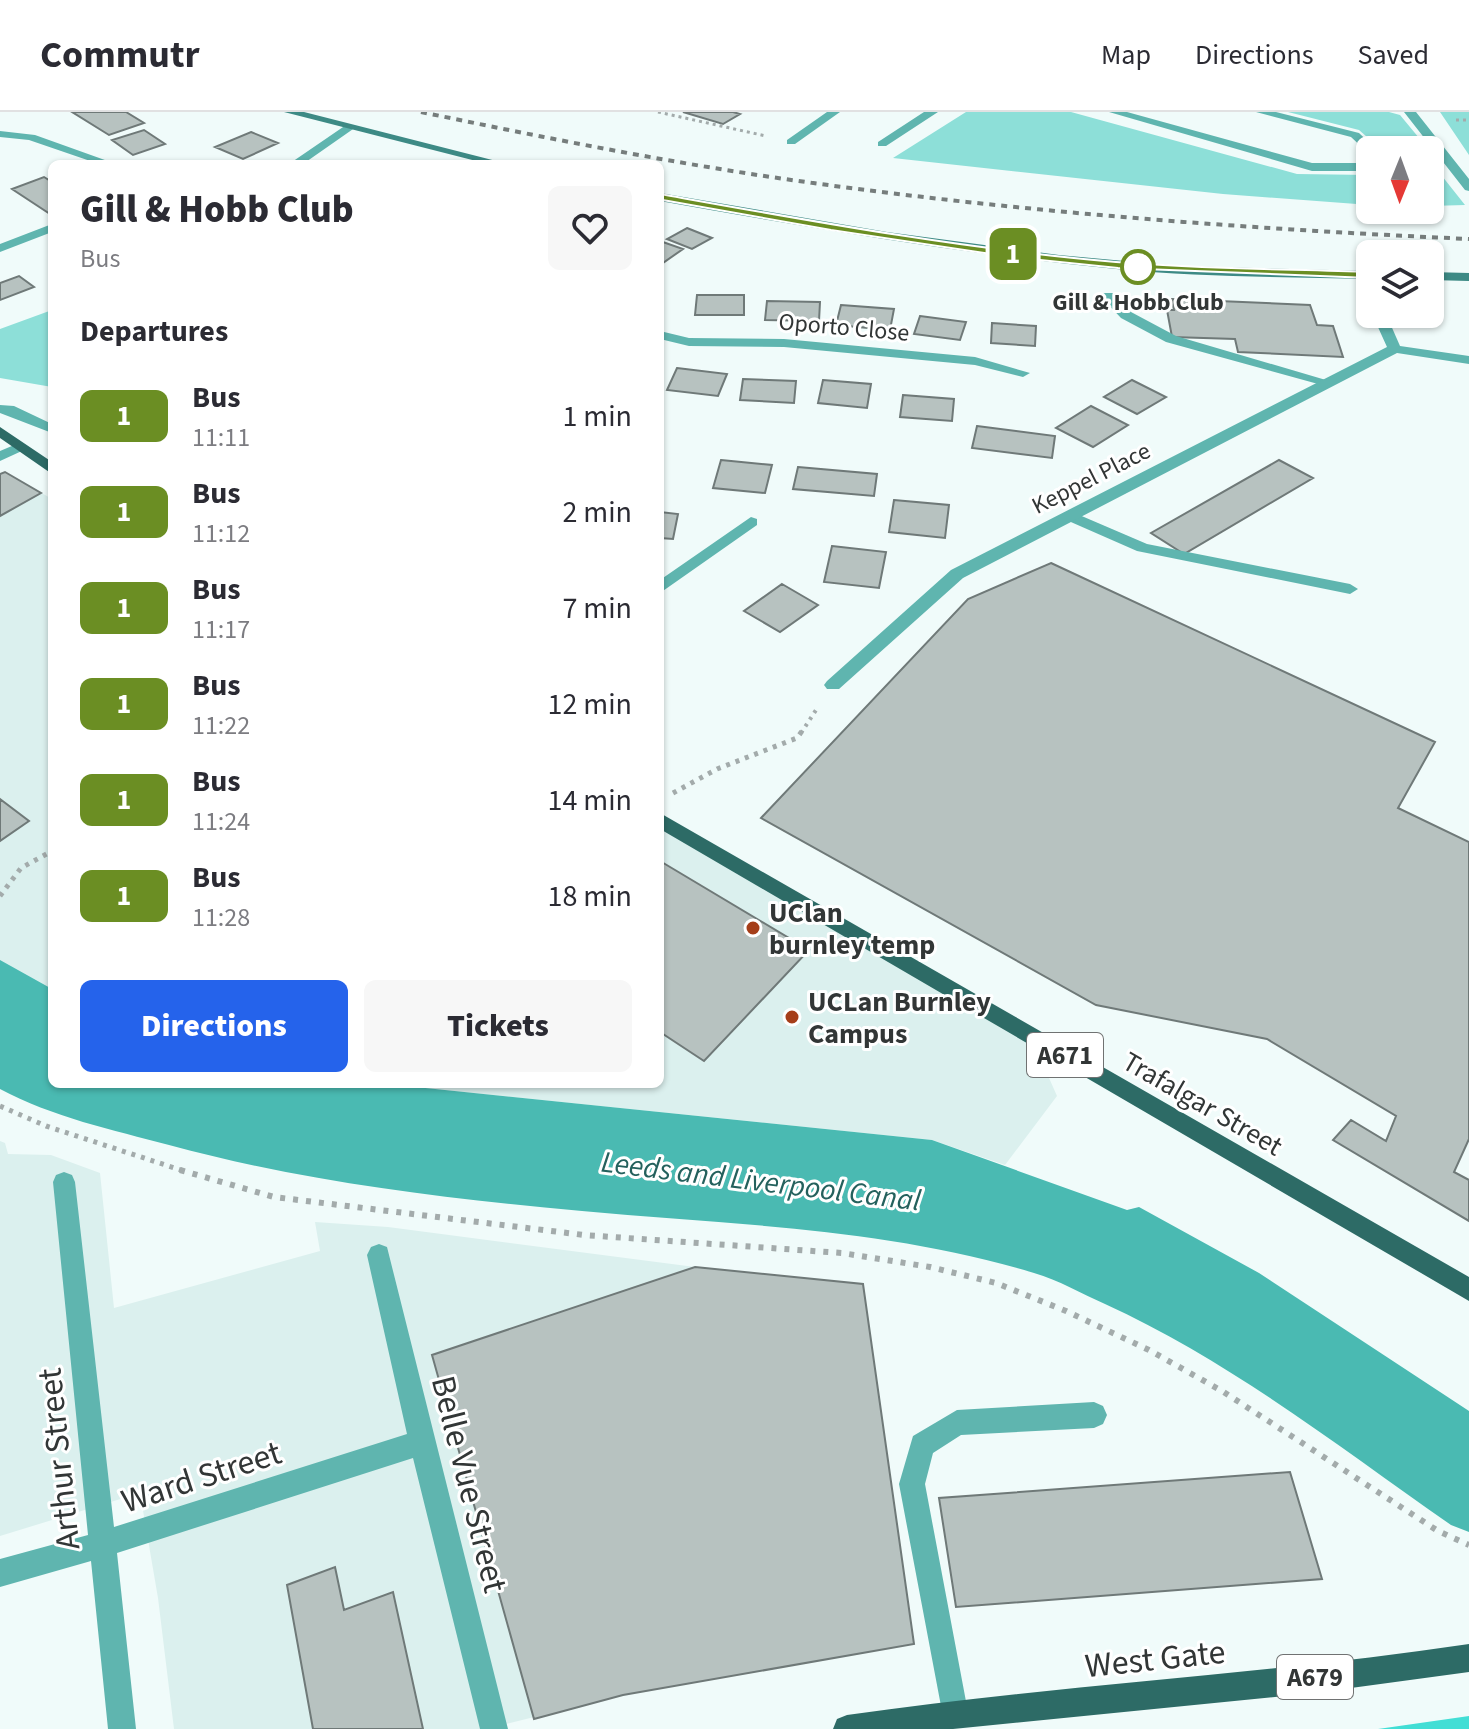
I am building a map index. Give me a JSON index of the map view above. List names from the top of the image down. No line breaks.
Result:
{"streets":{"main road":["A671","Trafalgar Street","West Gate","A679"],"street":["Oporto Close","Keppel Place","Arthur Street","Ward Street","Belle Vue Street"]},"crossings":[["Arthur Street","Ward Street"],["Ward Street","Belle Vue Street"]],"water":["Leeds and Liverpool Canal"],"places":["Gill & Hobb Club","UClan burnley temp","UCLan Burnley Campus"],"lines":["bus line 1"],"north":"bottom","page":{"header":"Commutr","nav":["Map","Directions","Saved"],"on_map":"1","heading":[["Gill & Hobb Club","Bus"],"Departures"],"list":[{"mark":"1","name":"Bus","note":"11:11","value":"1 min"},{"mark":"1","name":"Bus","note":"11:12","value":"2 min"},{"mark":"1","name":"Bus","note":"11:17","value":"7 min"},{"mark":"1","name":"Bus","note":"11:22","value":"12 min"},{"mark":"1","name":"Bus","note":"11:24","value":"14 min"},{"mark":"1","name":"Bus","note":"11:28","value":"18 min"}],"buttons":["Directions","Tickets"]}}
